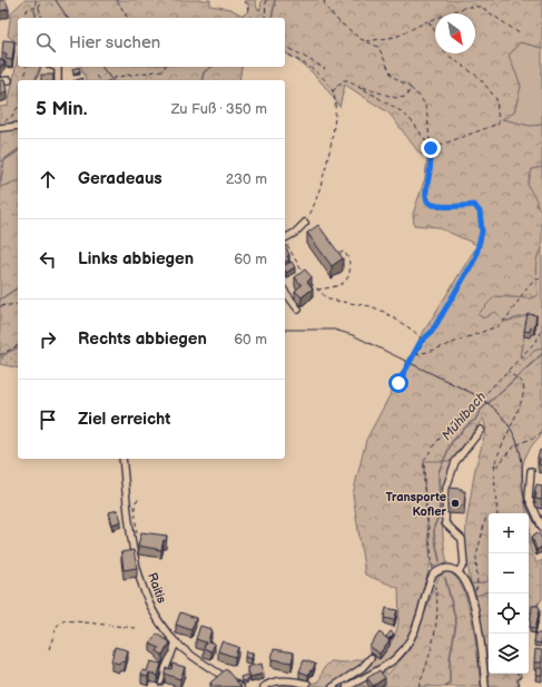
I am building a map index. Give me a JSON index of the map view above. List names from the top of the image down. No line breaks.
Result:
{"streets":{"street":["Raitis"]},"water":["Mühlbach"],"places":["Transporte Kofler"],"north":"bottom right","page":{"search":"Hier suchen","heading":["5 Min.","Zu Fuß · 350 m"],"list":[["Geradeaus","230 m"],["Links abbiegen","60 m"],["Rechts abbiegen","60 m"],"Ziel erreicht"],"map_buttons":["+","−"]}}
